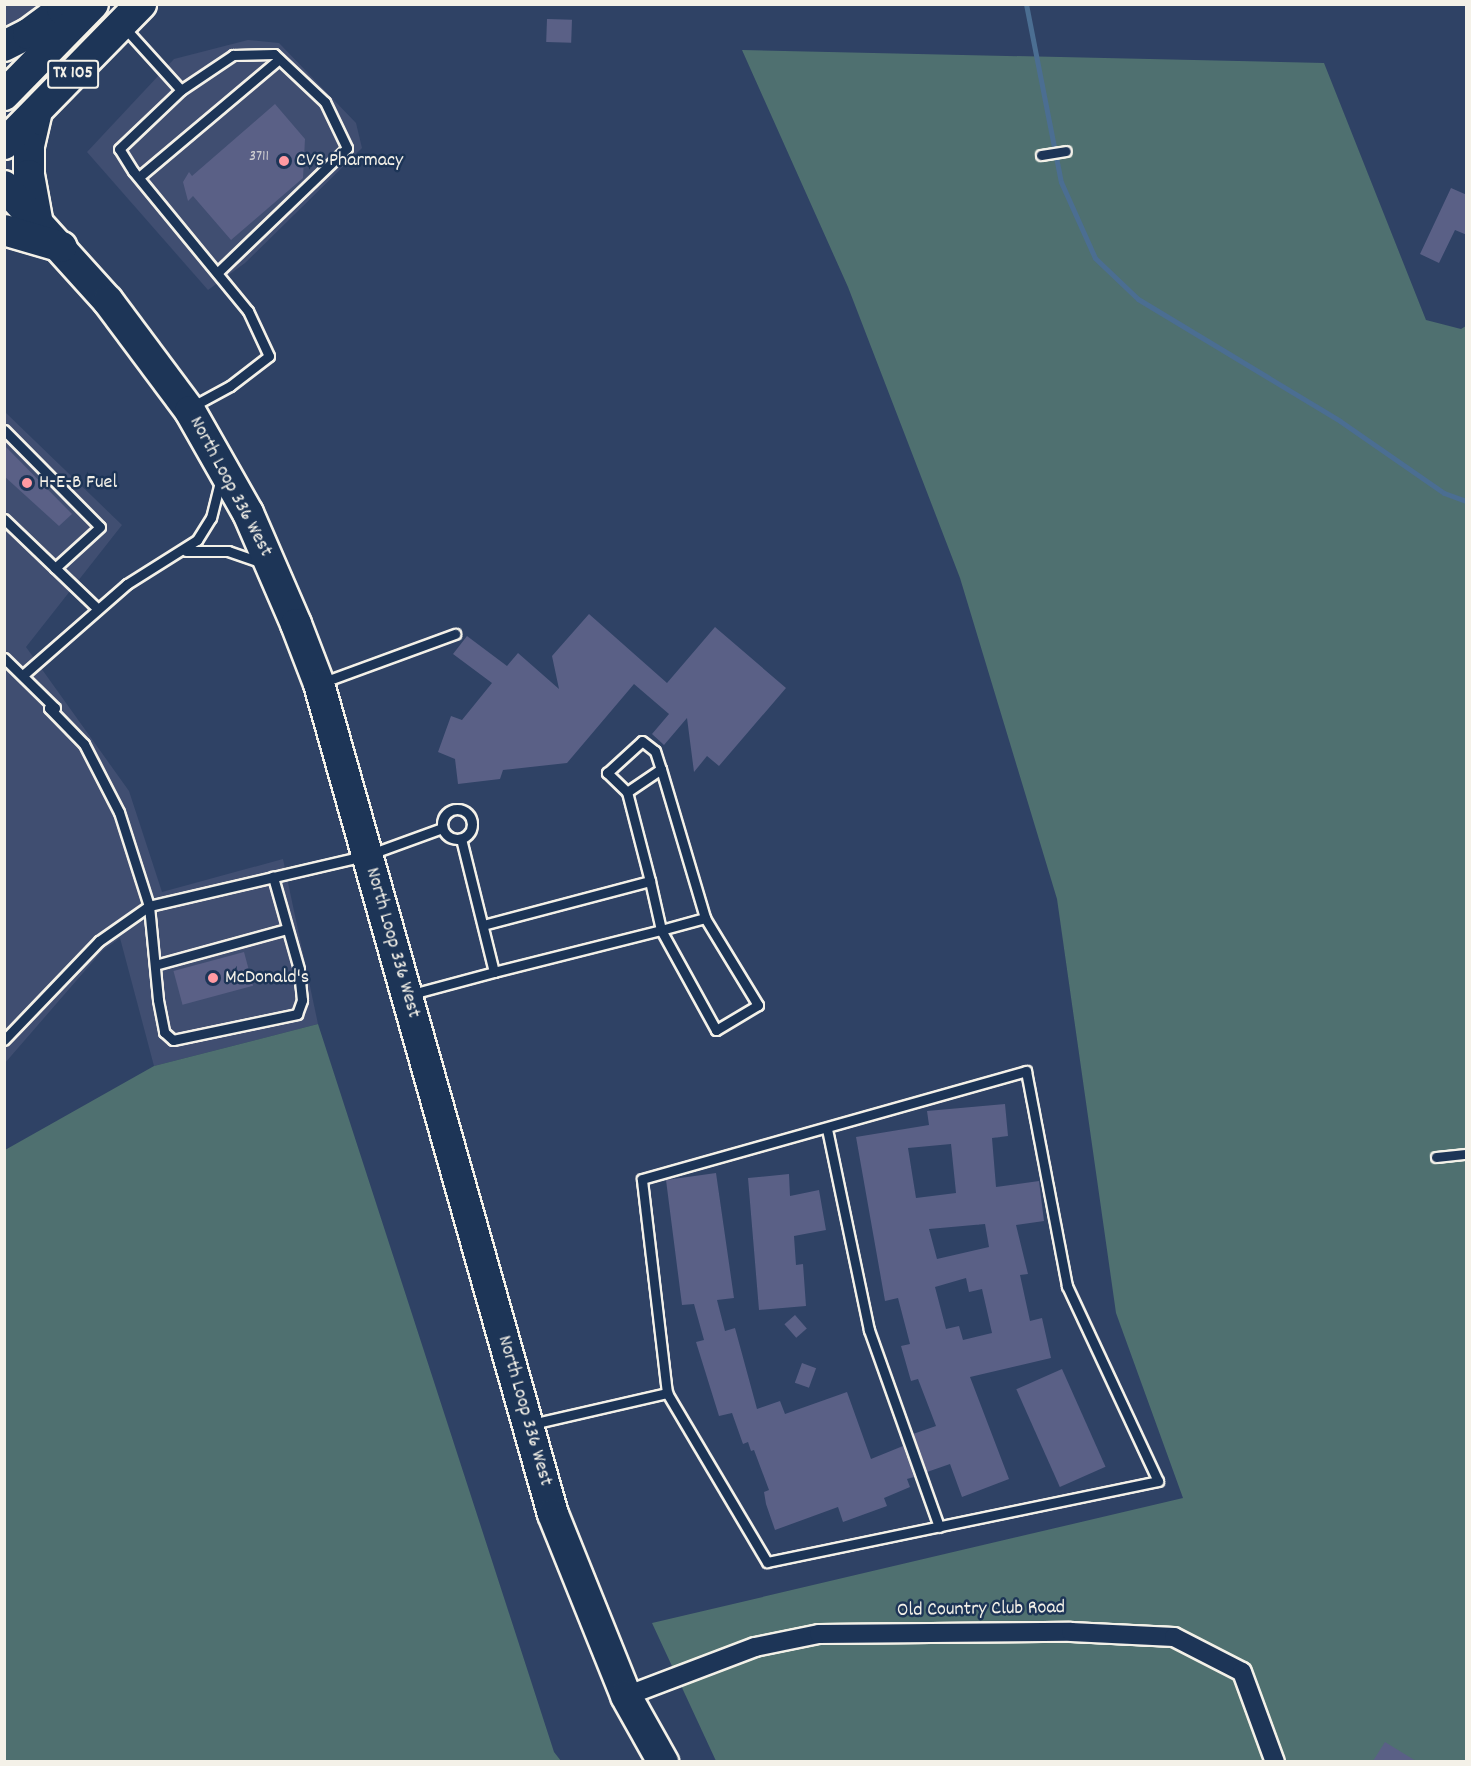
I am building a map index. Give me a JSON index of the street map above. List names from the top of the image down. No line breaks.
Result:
{"streets":{"main road":["TX 105","North Loop 336 West"],"street":["Old Country Club Road"]},"crossings":[["North Loop 336 West","Old Country Club Road"]],"places":["CVS Pharmacy","H-E-B Fuel","McDonald's"],"house_numbers":["3711"]}
